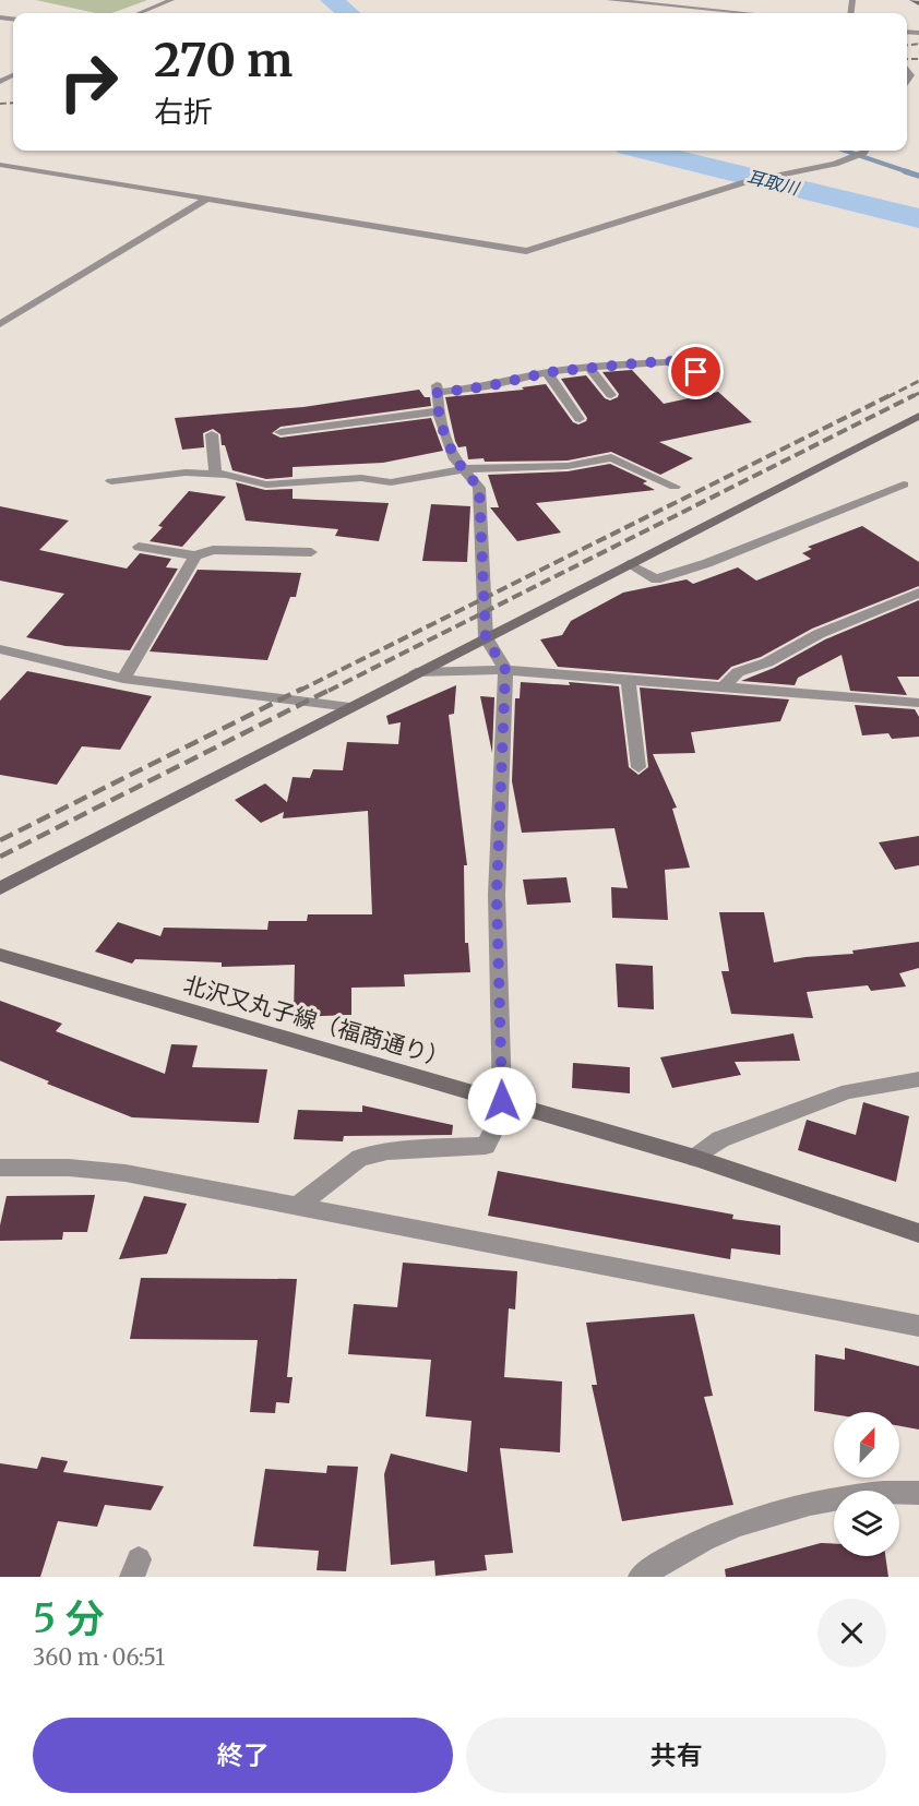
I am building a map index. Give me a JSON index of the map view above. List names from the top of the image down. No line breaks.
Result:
{"streets":{"street":["北沢又丸子線（福商通り）"]},"water":["耳取川"],"north":"top right","page":{"turn":["270 m","右折"],"heading":["5 分","360 m · 06:51"],"buttons":["終了","共有"]}}
